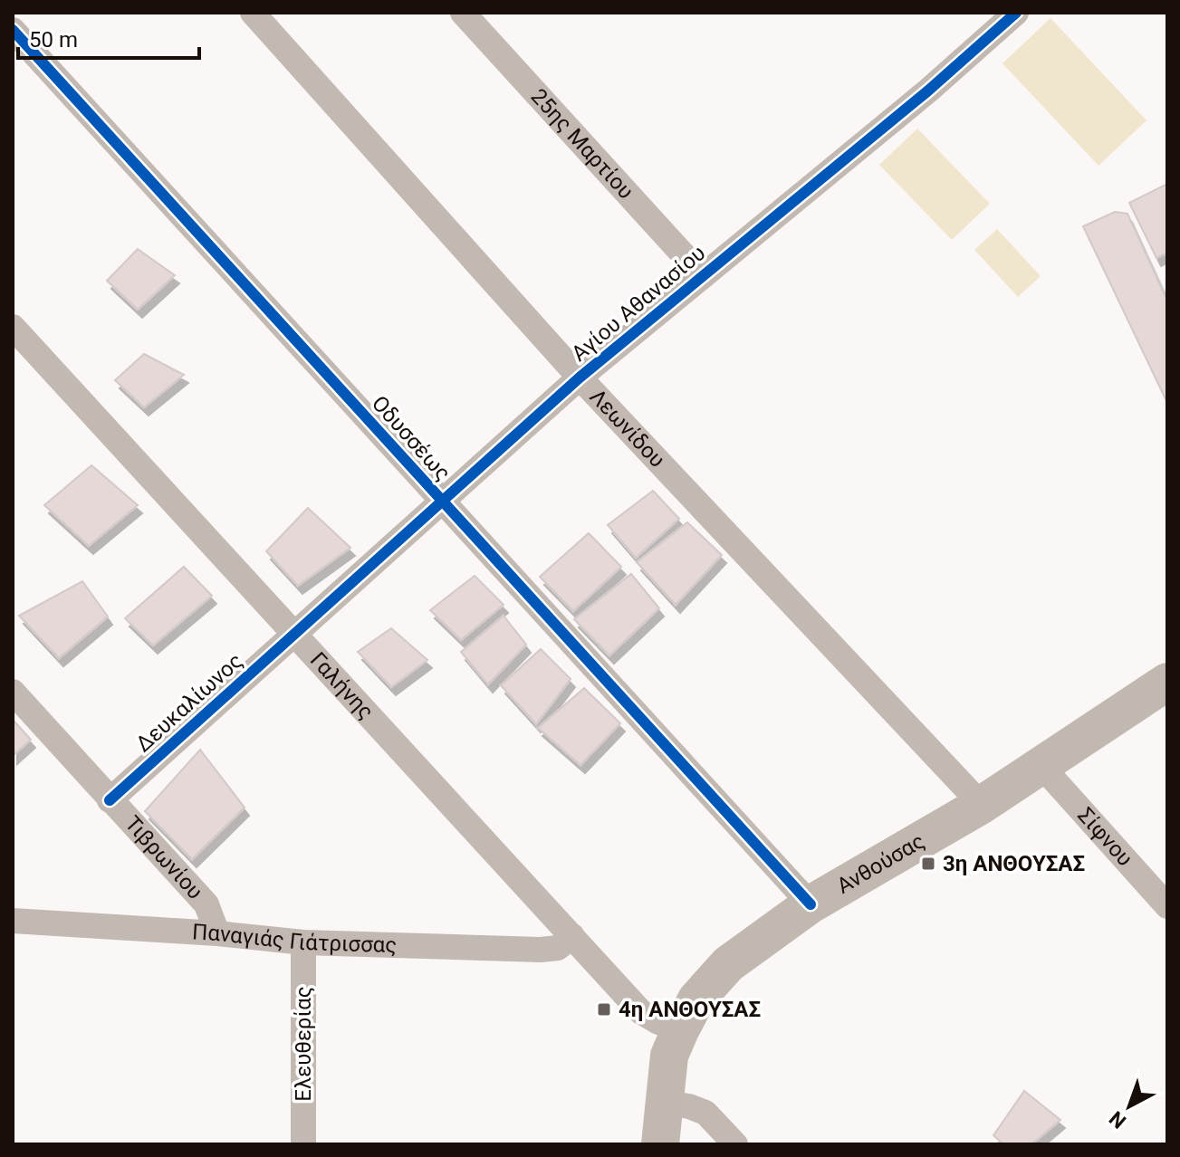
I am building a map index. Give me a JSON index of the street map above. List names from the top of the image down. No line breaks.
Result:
{"streets":{"street":["25ης Μαρτίου","Αγίου Αθανασίου","Λεωνίδου","Οδυσσέως","Γαλήνης","Δευκαλίωνος","Σίφνου","Τιβρωνίου","Ανθούσας","Παναγιάς Γιάτρισσας","Ελευθερίας"]},"crossings":[["25ης Μαρτίου","Αγίου Αθανασίου"],["Αγίου Αθανασίου","Λεωνίδου"],["Αγίου Αθανασίου","Οδυσσέως"],["Αγίου Αθανασίου","Γαλήνης"],["Αγίου Αθανασίου","Δευκαλίωνος"],["Λεωνίδου","Ανθούσας"],["Οδυσσέως","Ανθούσας"],["Γαλήνης","Δευκαλίωνος"],["Γαλήνης","Ανθούσας"],["Γαλήνης","Παναγιάς Γιάτρισσας"],["Δευκαλίωνος","Τιβρωνίου"],["Σίφνου","Ανθούσας"],["Τιβρωνίου","Παναγιάς Γιάτρισσας"],["Παναγιάς Γιάτρισσας","Ελευθερίας"]],"places":{"transit":["3η ΑΝΘΟΥΣΑΣ","4η ΑΝΘΟΥΣΑΣ"]},"scale_bar":"50 m","north":"bottom left"}
